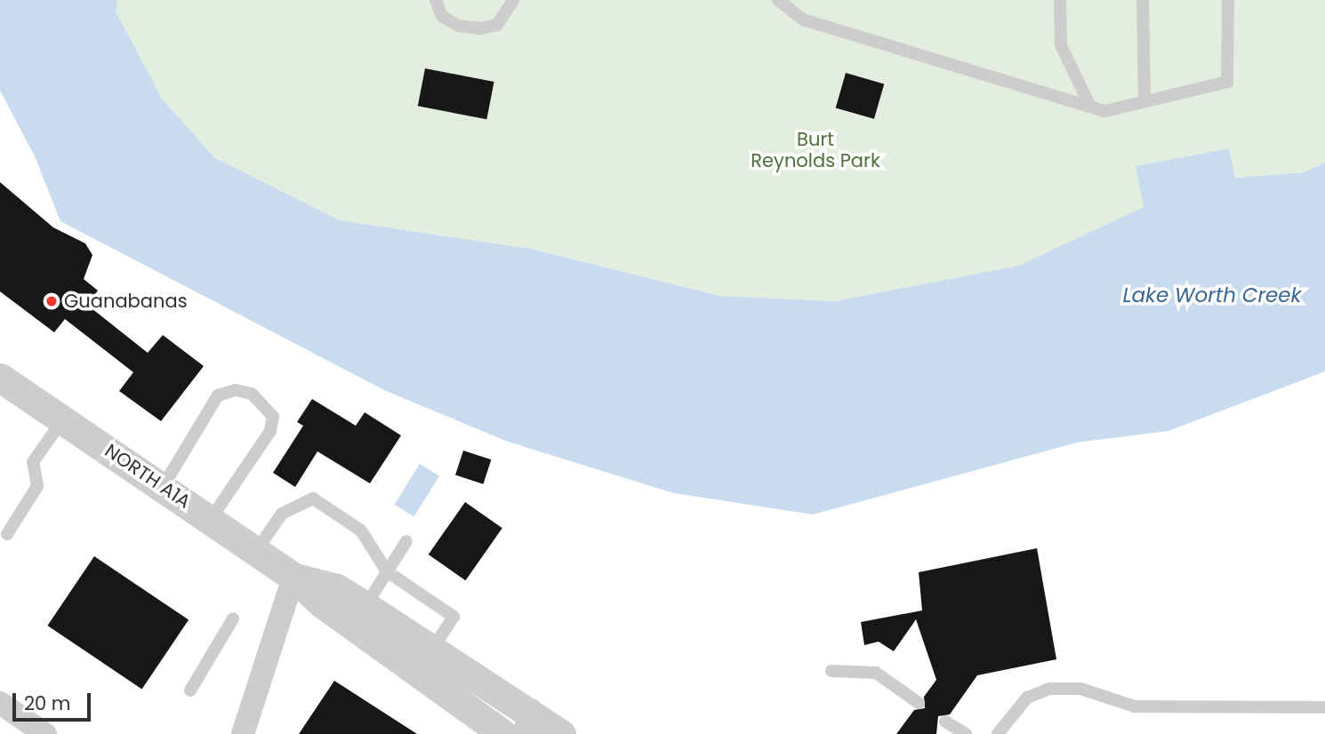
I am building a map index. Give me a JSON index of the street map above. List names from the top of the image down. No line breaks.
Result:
{"streets":{"street":["NORTH A1A"]},"water":["Lake Worth Creek"],"parks":["Burt Reynolds Park"],"places":["Guanabanas"],"scale_bar":"20 m"}
